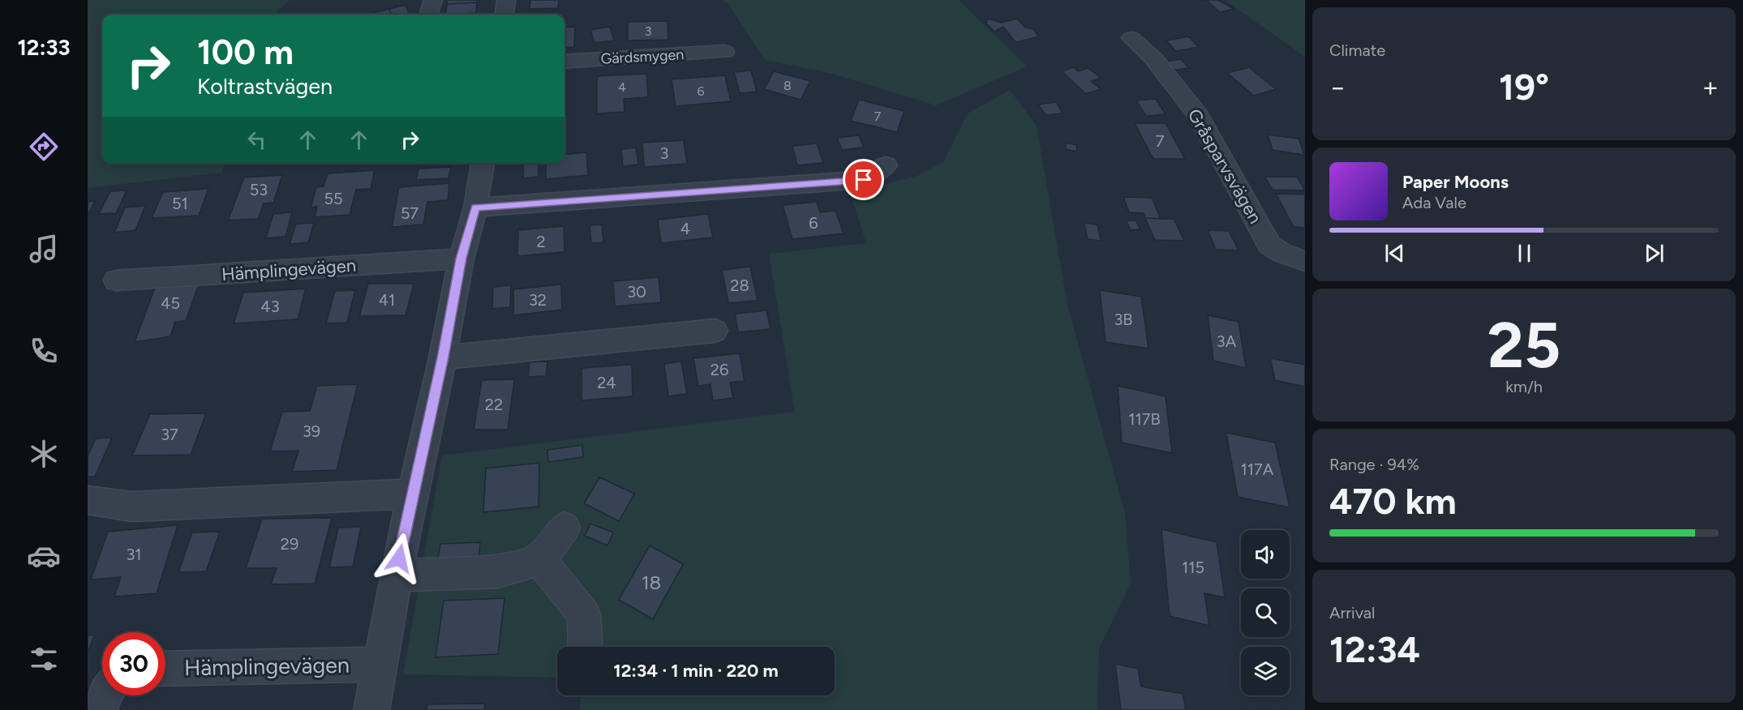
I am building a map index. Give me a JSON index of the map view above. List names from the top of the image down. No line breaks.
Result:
{"streets":{"street":["Gärdsmygen","Gråsparvsvägen","Hämplingevägen"]},"house_numbers":["3","8","4","6","7","7","3","53","55","51","57","6","4","2","28","30","41","32","45","43","3B","3A","26","24","22","117B","39","37","117A","29","31","115","18"],"page":{"tabs":"12:33","tile":["Climate",["25","km/h"],["Range · 94%","470 km"],["Arrival","12:34"]],"turn":["100 m","Koltrastvägen"],"heat":["−","19°","+"],"song":["Paper Moons","Ada Vale"],"limit":"30","trip":"12:34 · 1 min · 220 m"}}
